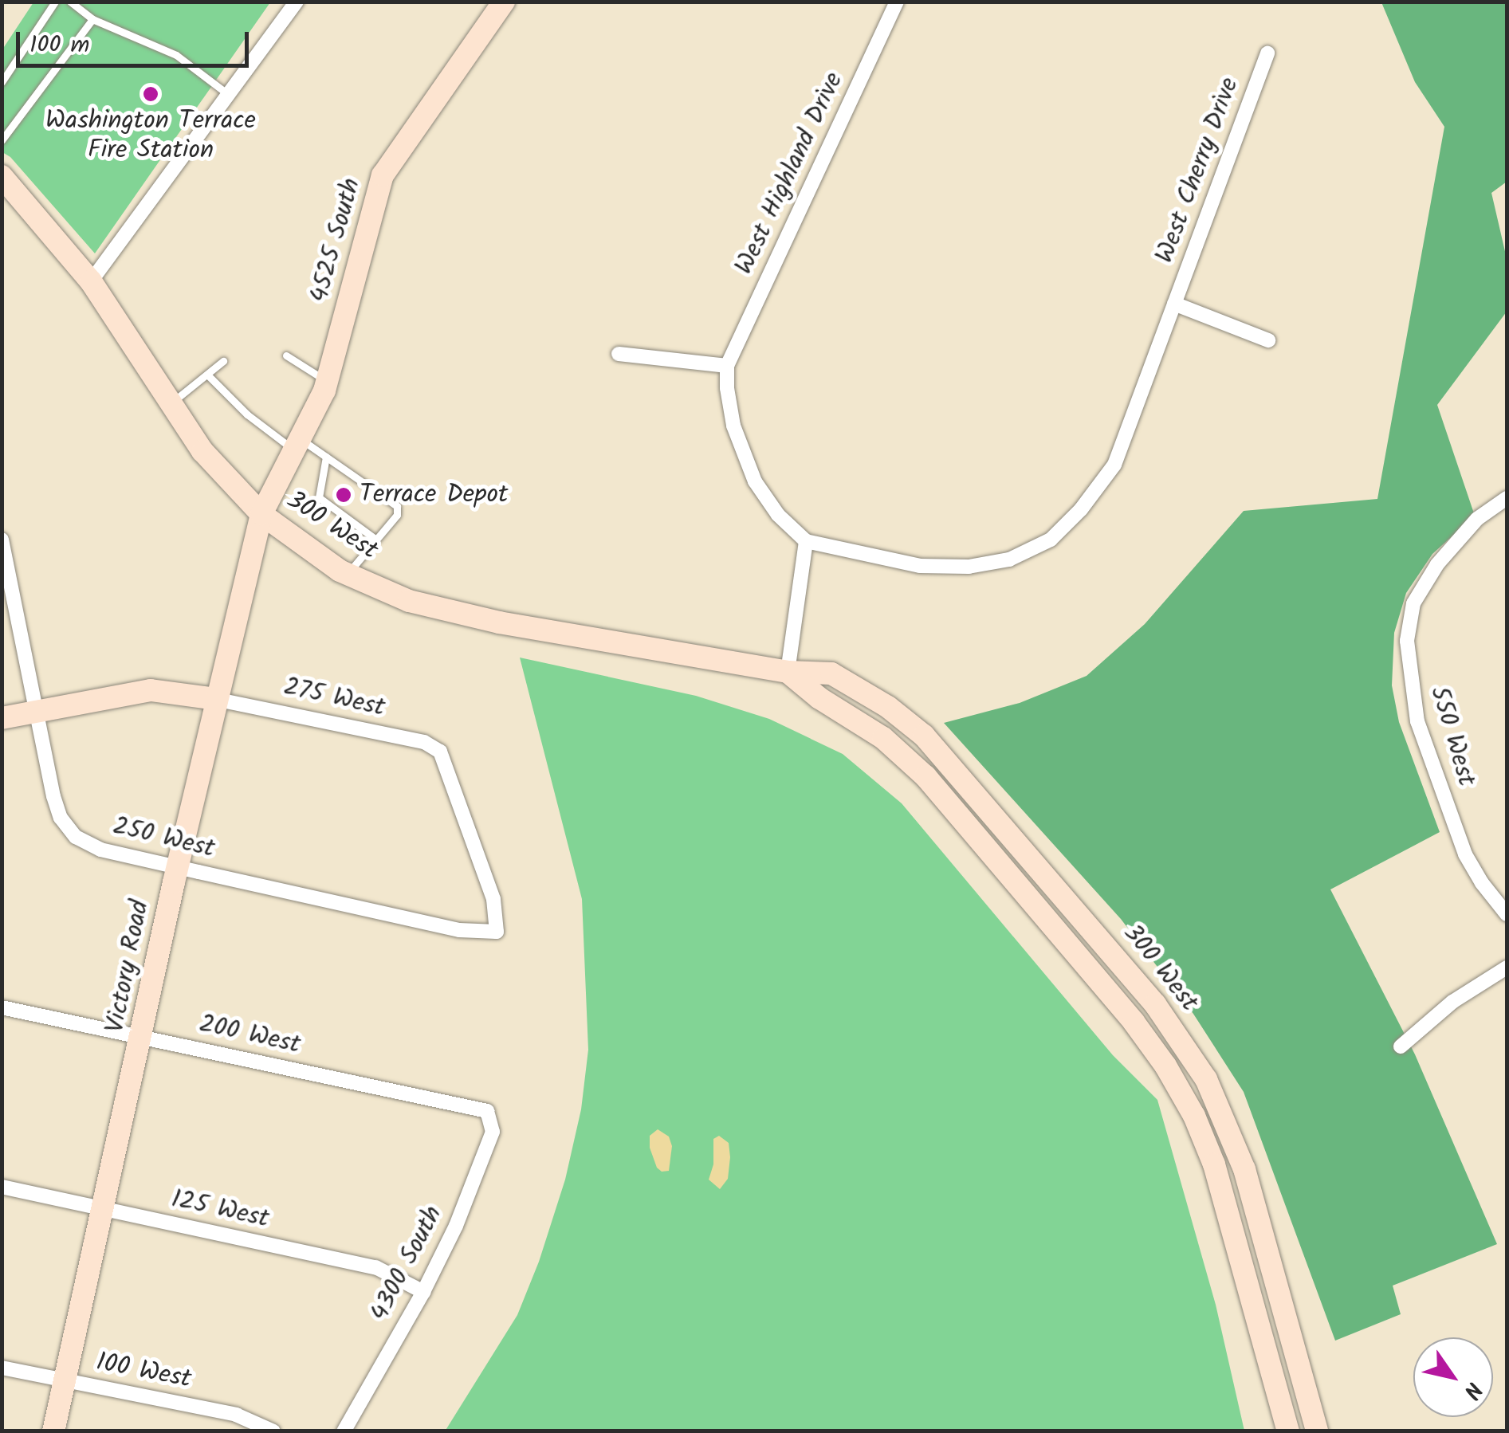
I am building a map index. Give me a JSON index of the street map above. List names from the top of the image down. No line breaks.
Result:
{"streets":{"main road":["4525 South","300 West","Victory Road"],"street":["West Cherry Drive","West Highland Drive","275 West","550 West","250 West","200 West","125 West","4300 South","100 West"]},"crossings":[["4525 South","300 West"],["4525 South","Victory Road"],["300 West","Victory Road"],["275 West","250 West"],["275 West","Victory Road"],["250 West","Victory Road"],["Victory Road","200 West"],["Victory Road","125 West"],["Victory Road","100 West"],["200 West","4300 South"],["125 West","4300 South"]],"places":["Washington Terrace Fire Station","Terrace Depot"],"scale_bar":"100 m","north":"bottom right"}
